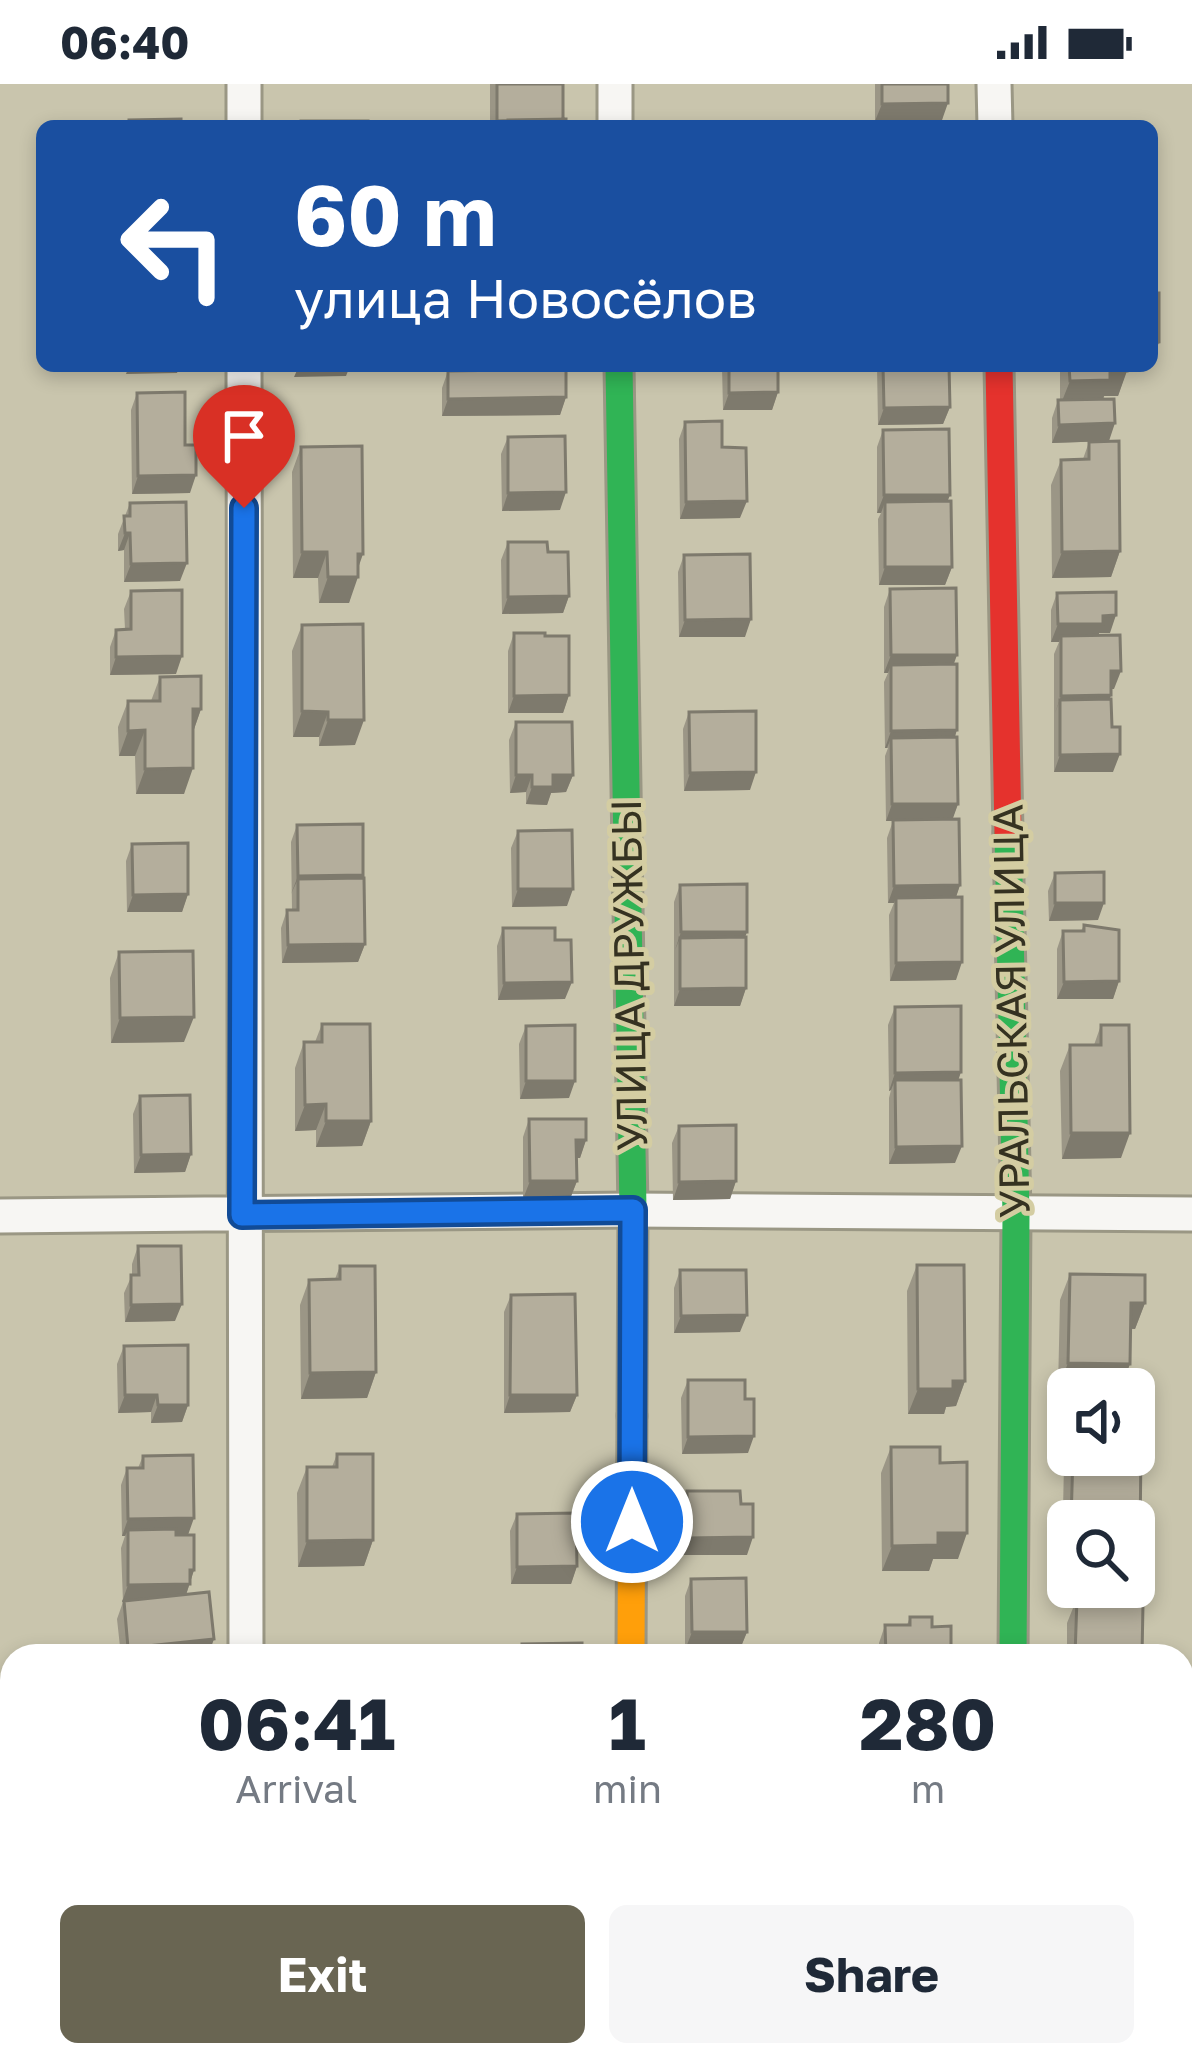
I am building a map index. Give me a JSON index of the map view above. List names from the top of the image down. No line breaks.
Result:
{"streets":{"street":["УЛИЦА ДРУЖБЫ","УРАЛЬСКАЯ УЛИЦА"]},"page":{"status":"06:40","turn":["60 m","улица Новосёлов"],"eta":["06:41","Arrival","1","min","280","m"],"buttons":["Exit","Share"]}}
